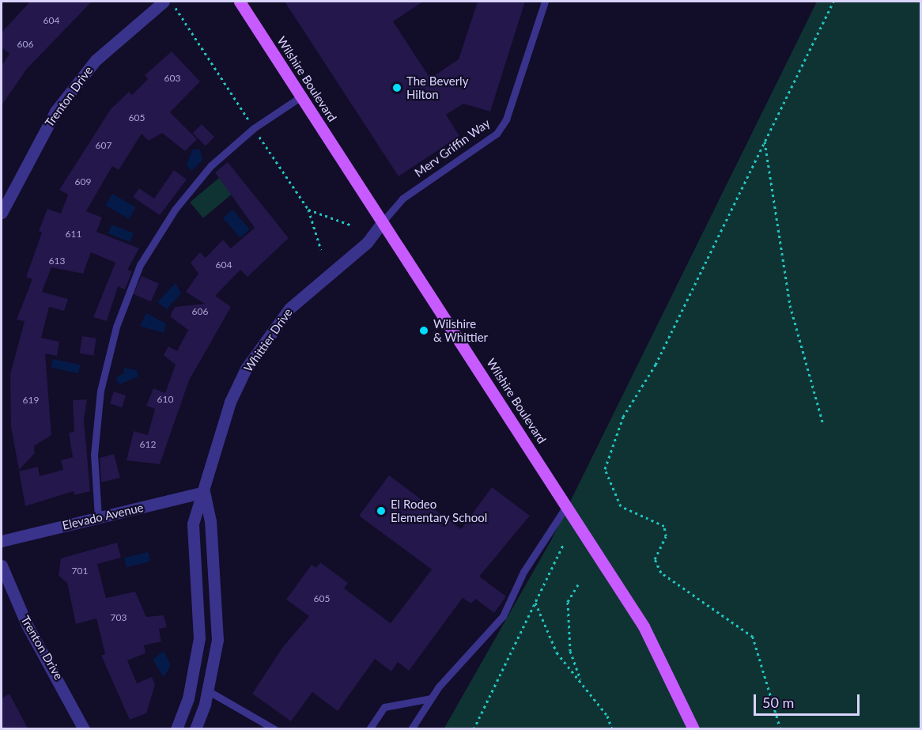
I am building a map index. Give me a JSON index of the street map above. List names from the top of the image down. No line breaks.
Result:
{"streets":{"main road":["Wilshire Boulevard"],"street":["Trenton Drive","Whittier Drive","Elevado Avenue"],"lane":["Merv Griffin Way"]},"crossings":[["Wilshire Boulevard","Merv Griffin Way"],["Wilshire Boulevard","Whittier Drive"],["Merv Griffin Way","Whittier Drive"],["Whittier Drive","Elevado Avenue"]],"places":["The Beverly Hilton","Wilshire & Whittier","El Rodeo Elementary School"],"house_numbers":["604","606","603","605","607","609","611","613","604","606","610","619","612","701","605","703"],"scale_bar":"50 m"}
